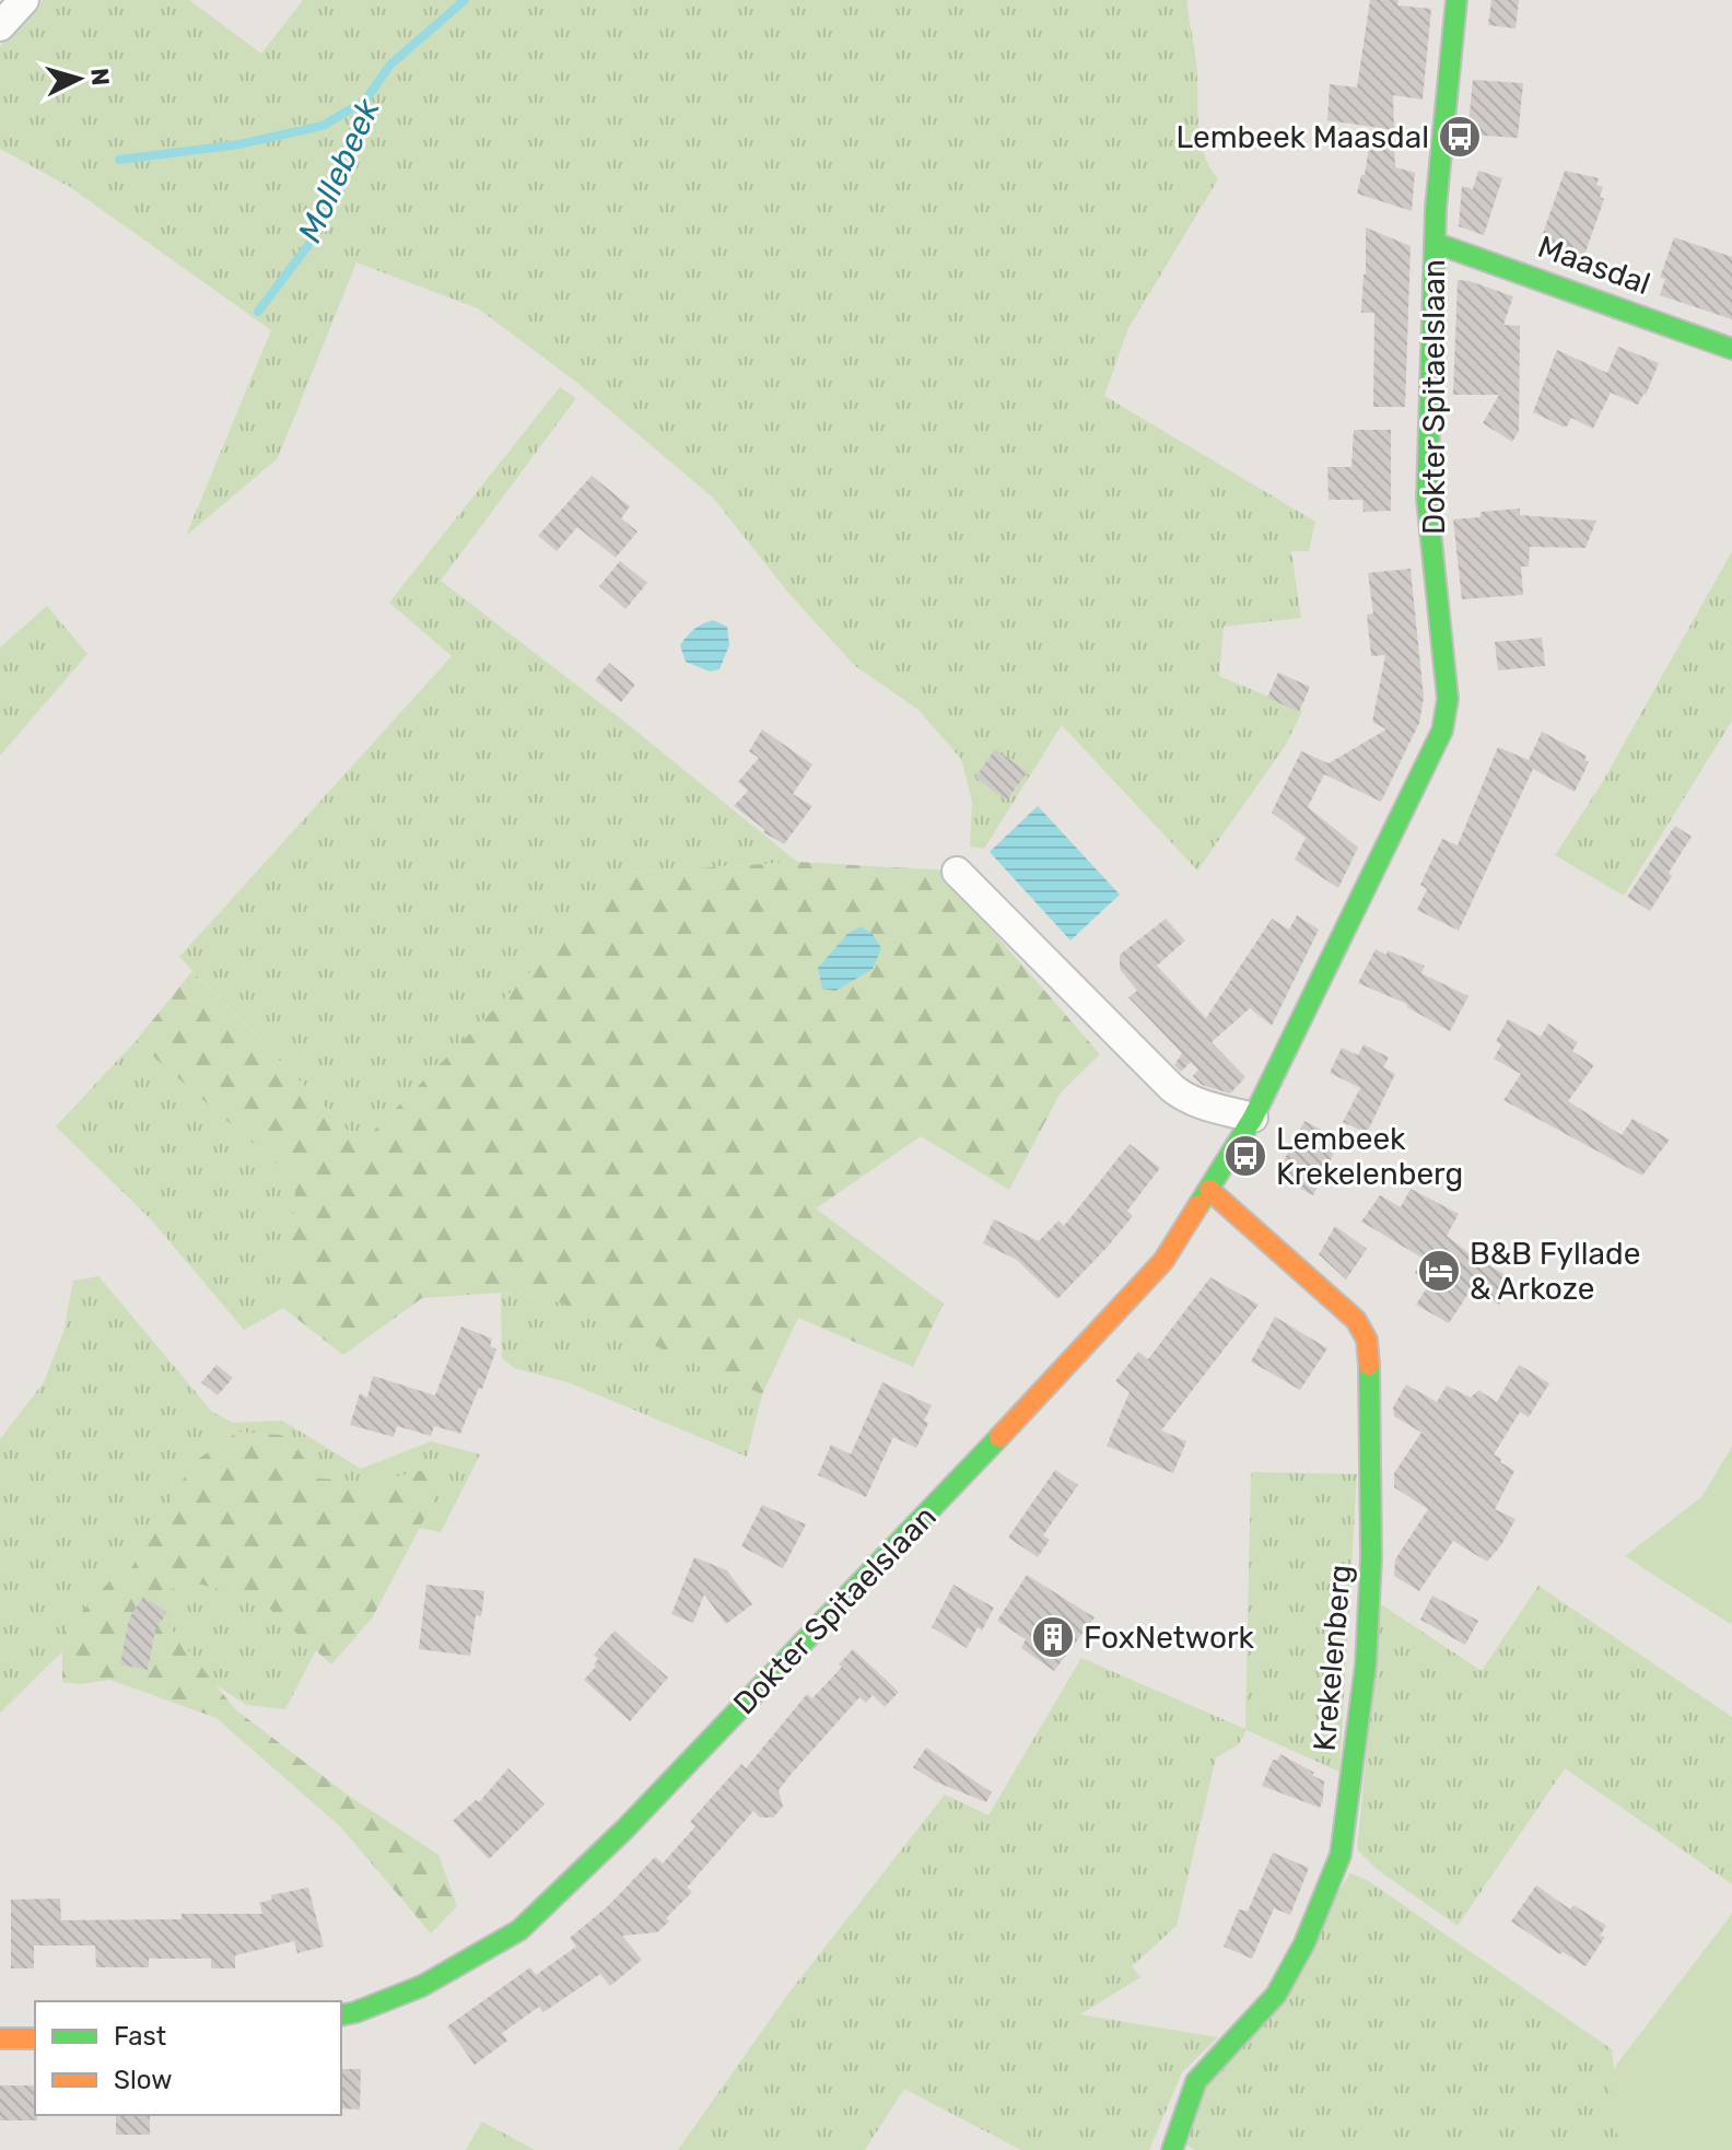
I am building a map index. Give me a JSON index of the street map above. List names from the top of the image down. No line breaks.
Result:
{"streets":{"street":["Maasdal","Dokter Spitaelslaan","Krekelenberg"]},"crossings":[["Maasdal","Dokter Spitaelslaan"],["Dokter Spitaelslaan","Krekelenberg"]],"water":["Mollebeek"],"places":{"bus stop":["Lembeek Maasdal","Lembeek Krekelenberg"],"hotel":["B&B Fyllade & Arkoze"],"building":["FoxNetwork"]},"legend":["Fast","Slow"],"north":"right"}
